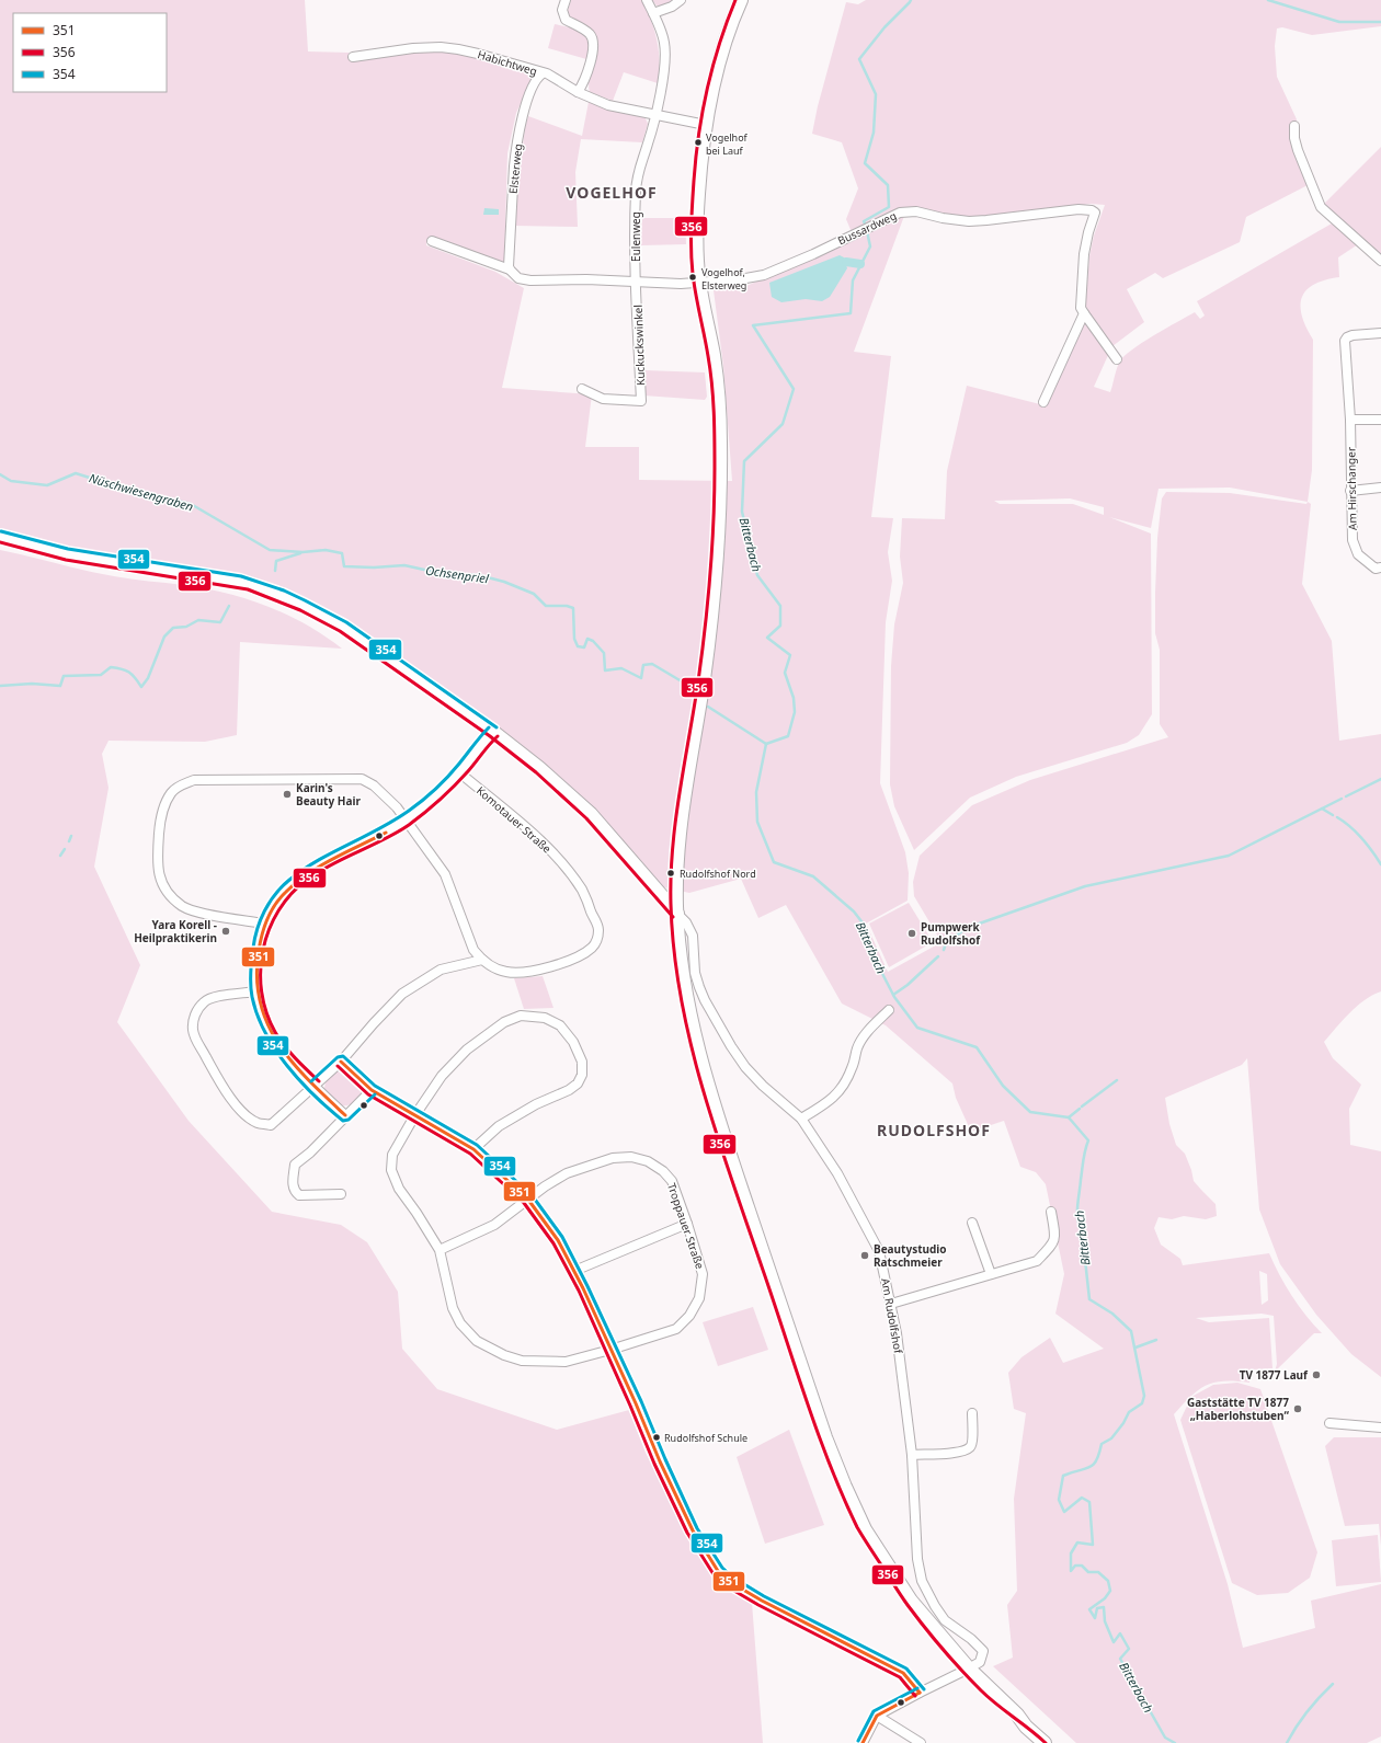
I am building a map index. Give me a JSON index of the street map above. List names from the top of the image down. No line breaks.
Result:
{"streets":{"street":["Habichtweg","Elsterweg","Bussardweg","Eulenweg","Kuckuckswinkel","Am Hirschanger","Komotauer Straße","Troppauer Straße","Am Rudolfshof"]},"crossings":[["Habichtweg","Elsterweg"],["Habichtweg","Eulenweg"],["Eulenweg","Kuckuckswinkel"]],"districts":["VOGELHOF","RUDOLFSHOF"],"water":["Nüschwiesengraben","Bitterbach","Ochsenpriel"],"places":["Vogelhof bei Lauf","Vogelhof, Elsterweg","Karin's Beauty Hair","Rudolfshof Nord","Yara Korell - Heilpraktikerin","Pumpwerk Rudolfshof","Beautystudio Ratschmeier","TV 1877 Lauf","Gaststätte TV 1877 „Haberlohstuben“","Rudolfshof Schule"],"lines":["transit line 356","transit line 354","transit line 351"],"legend":["351","356","354"]}
